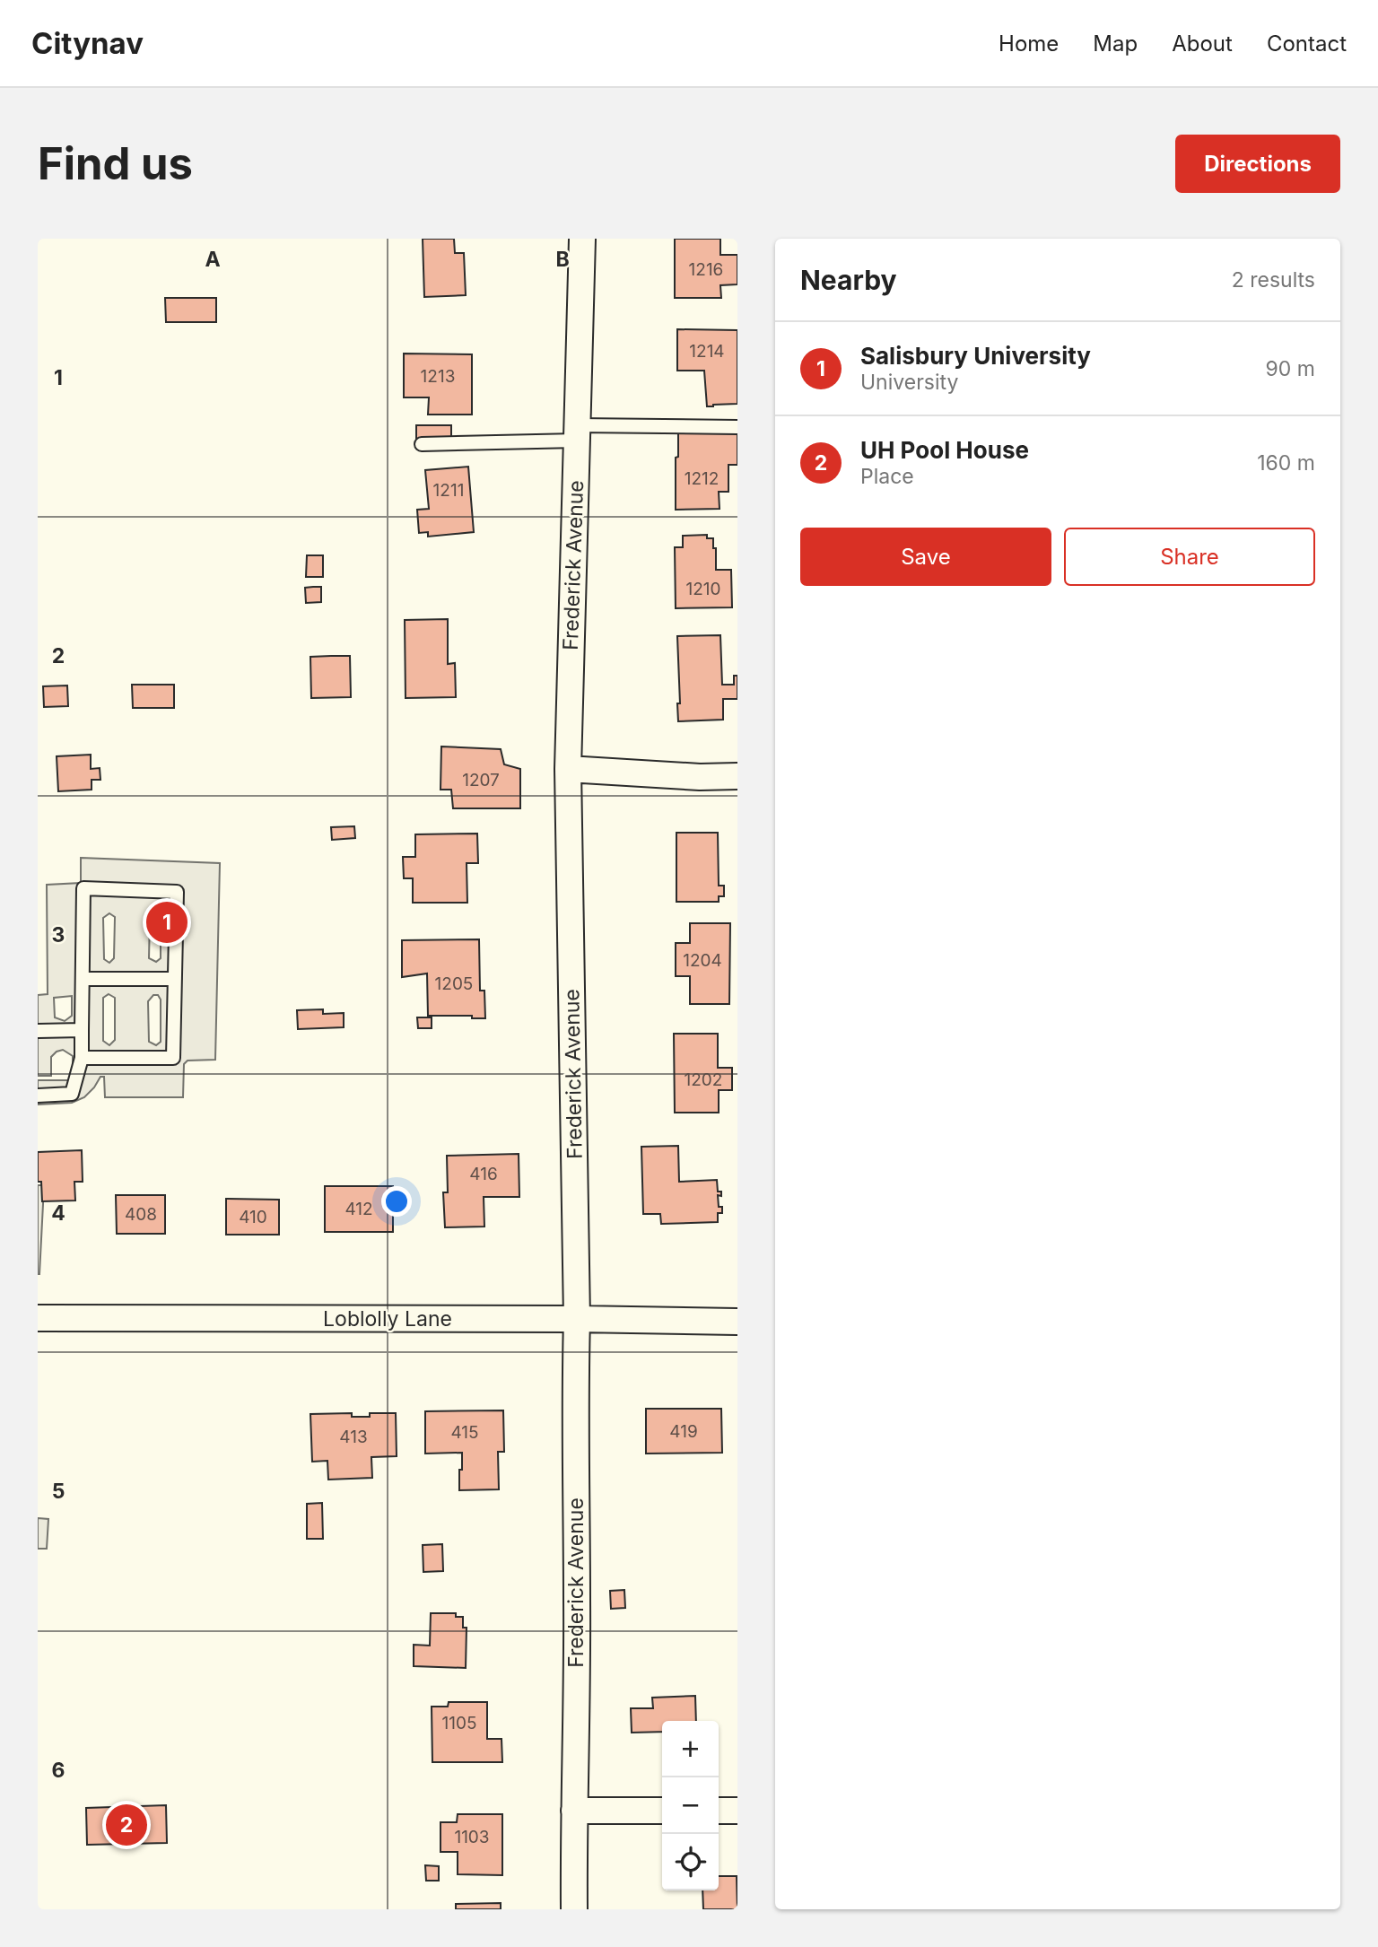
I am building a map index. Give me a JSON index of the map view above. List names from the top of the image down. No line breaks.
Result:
{"streets":{"street":["Frederick Avenue","Loblolly Lane"]},"crossings":[["Frederick Avenue","Loblolly Lane"]],"house_numbers":["1216","1214","1213","1212","1211","1210","1207","1204","1205","1202","416","412","408","410","419","415","413","1105","1103"],"page":{"header":"Citynav","nav":["Home","Map","About","Contact"],"buttons":["Directions",["Save","Share"]],"title":"Find us","heading":["Nearby","2 results"],"list":[{"mark":"1","name":"Salisbury University","note":"University","value":"90 m"},{"mark":"2","name":"UH Pool House","note":"Place","value":"160 m"}],"pins":["1","2"],"map_buttons":["+","−"]},"grid":{"columns":["A","B"],"rows":["1","2","3","4","5","6"]}}
